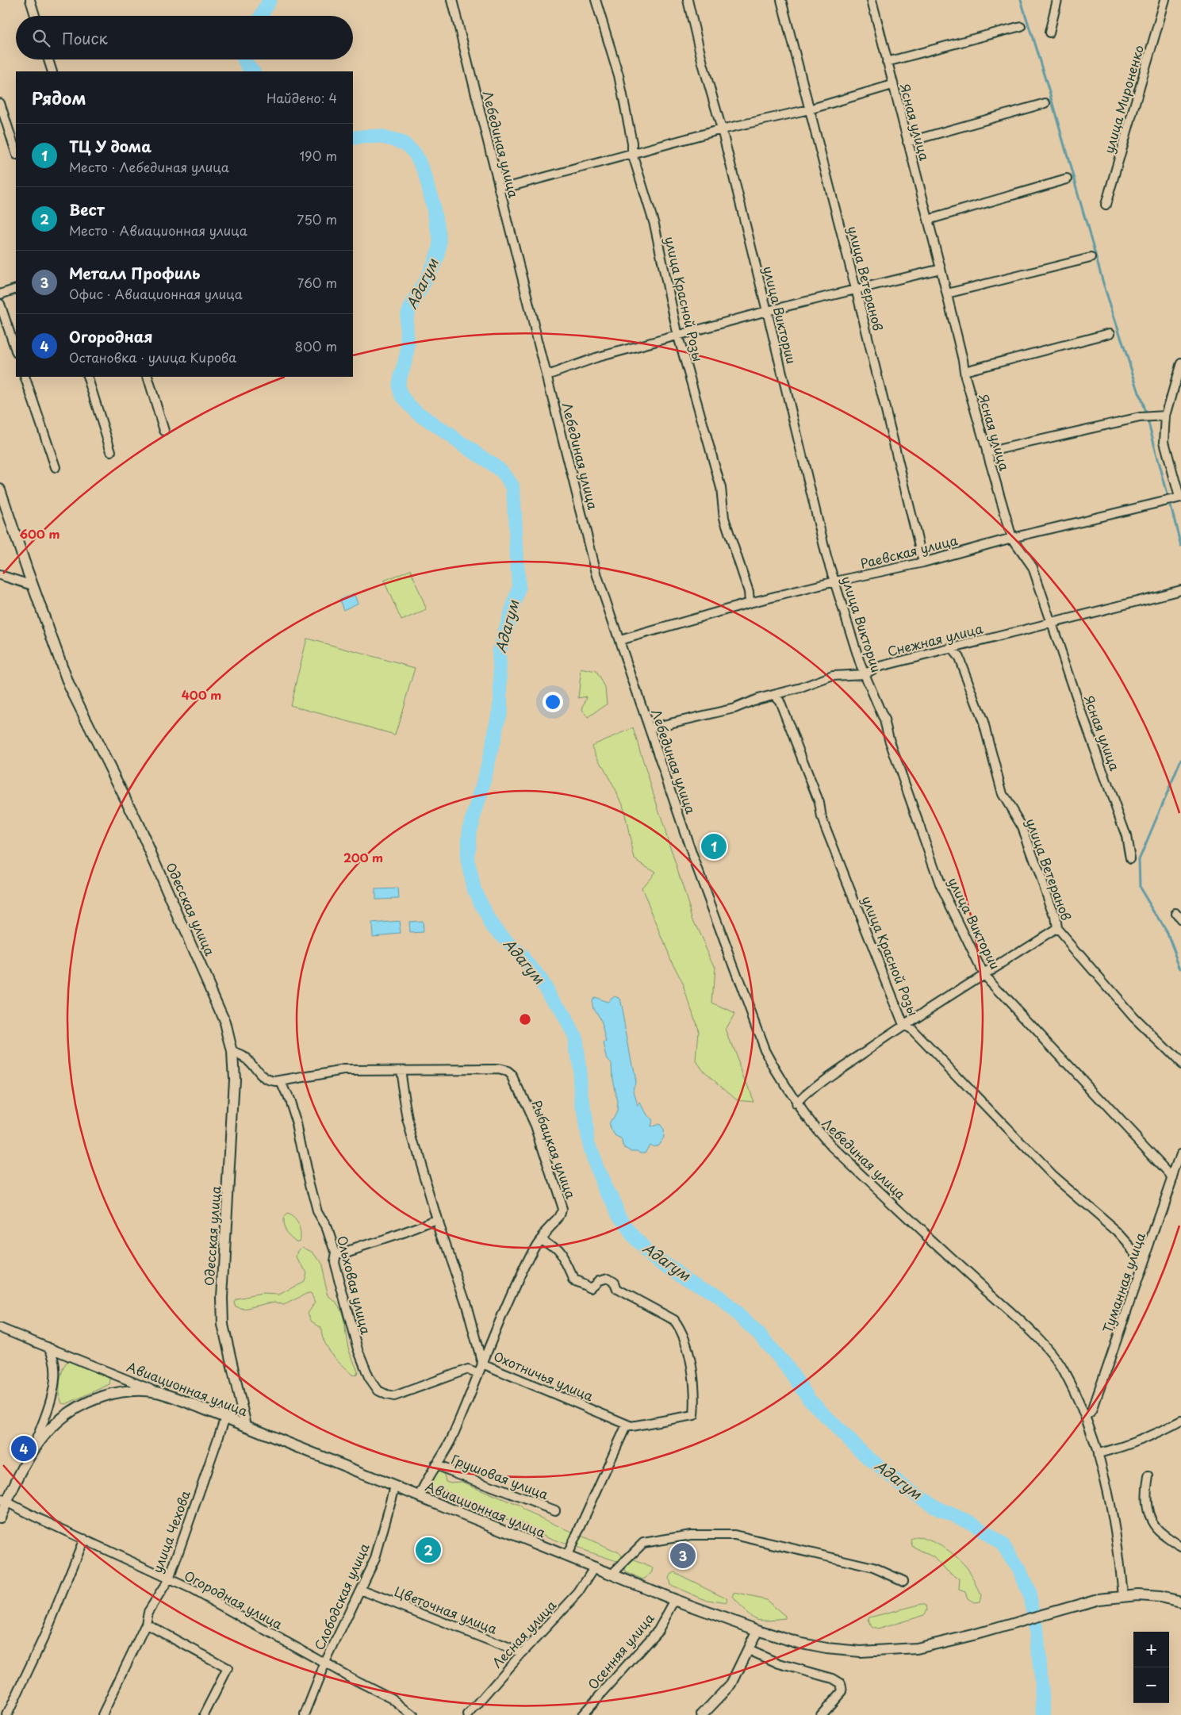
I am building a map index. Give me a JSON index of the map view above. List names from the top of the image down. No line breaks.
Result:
{"streets":{"main road":["Одесская улица","Авиационная улица"],"street":["улица Мироненко","Ясная улица","Лебединая улица","улица Ветеранов","улица Красной Розы","улица Виктории","Раевская улица","Снежная улица","Рыбацкая улица","Туманная улица","Ольховая улица","Охотничья улица","Грушовая улица","улица Чехова","Слободская улица","Огородная улица","Цветочная улица","Лесная улица","Осенняя улица"]},"crossings":[["Ясная улица","Раевская улица"],["Ясная улица","Снежная улица"],["Лебединая улица","Раевская улица"],["Лебединая улица","Снежная улица"],["Лебединая улица","Туманная улица"],["Лебединая улица","Авиационная улица"],["улица Ветеранов","Раевская улица"],["улица Ветеранов","Снежная улица"],["улица Красной Розы","Раевская улица"],["улица Красной Розы","Снежная улица"],["улица Красной Розы","Туманная улица"],["улица Виктории","Раевская улица"],["улица Виктории","Снежная улица"],["улица Виктории","Туманная улица"],["Одесская улица","Авиационная улица"],["Рыбацкая улица","Охотничья улица"],["Авиационная улица","улица Чехова"],["Авиационная улица","Слободская улица"],["Авиационная улица","Лесная улица"],["Авиационная улица","Осенняя улица"],["улица Чехова","Огородная улица"],["Слободская улица","Огородная улица"],["Слободская улица","Цветочная улица"],["Цветочная улица","Лесная улица"]],"water":["Адагум"],"page":{"search":"Поиск","heading":["Рядом","Найдено: 4"],"list":[{"mark":"1","name":"ТЦ У дома","note":"Место · Лебединая улица","value":"190 m"},{"mark":"2","name":"Вест","note":"Место · Авиационная улица","value":"750 m"},{"mark":"3","name":"Металл Профиль","note":"Офис · Авиационная улица","value":"760 m"},{"mark":"4","name":"Огородная","note":"Остановка · улица Кирова","value":"800 m"}],"pins":["1","4","2","3"],"map_buttons":["+","−"]},"rings":["600 m","400 m","200 m"]}
